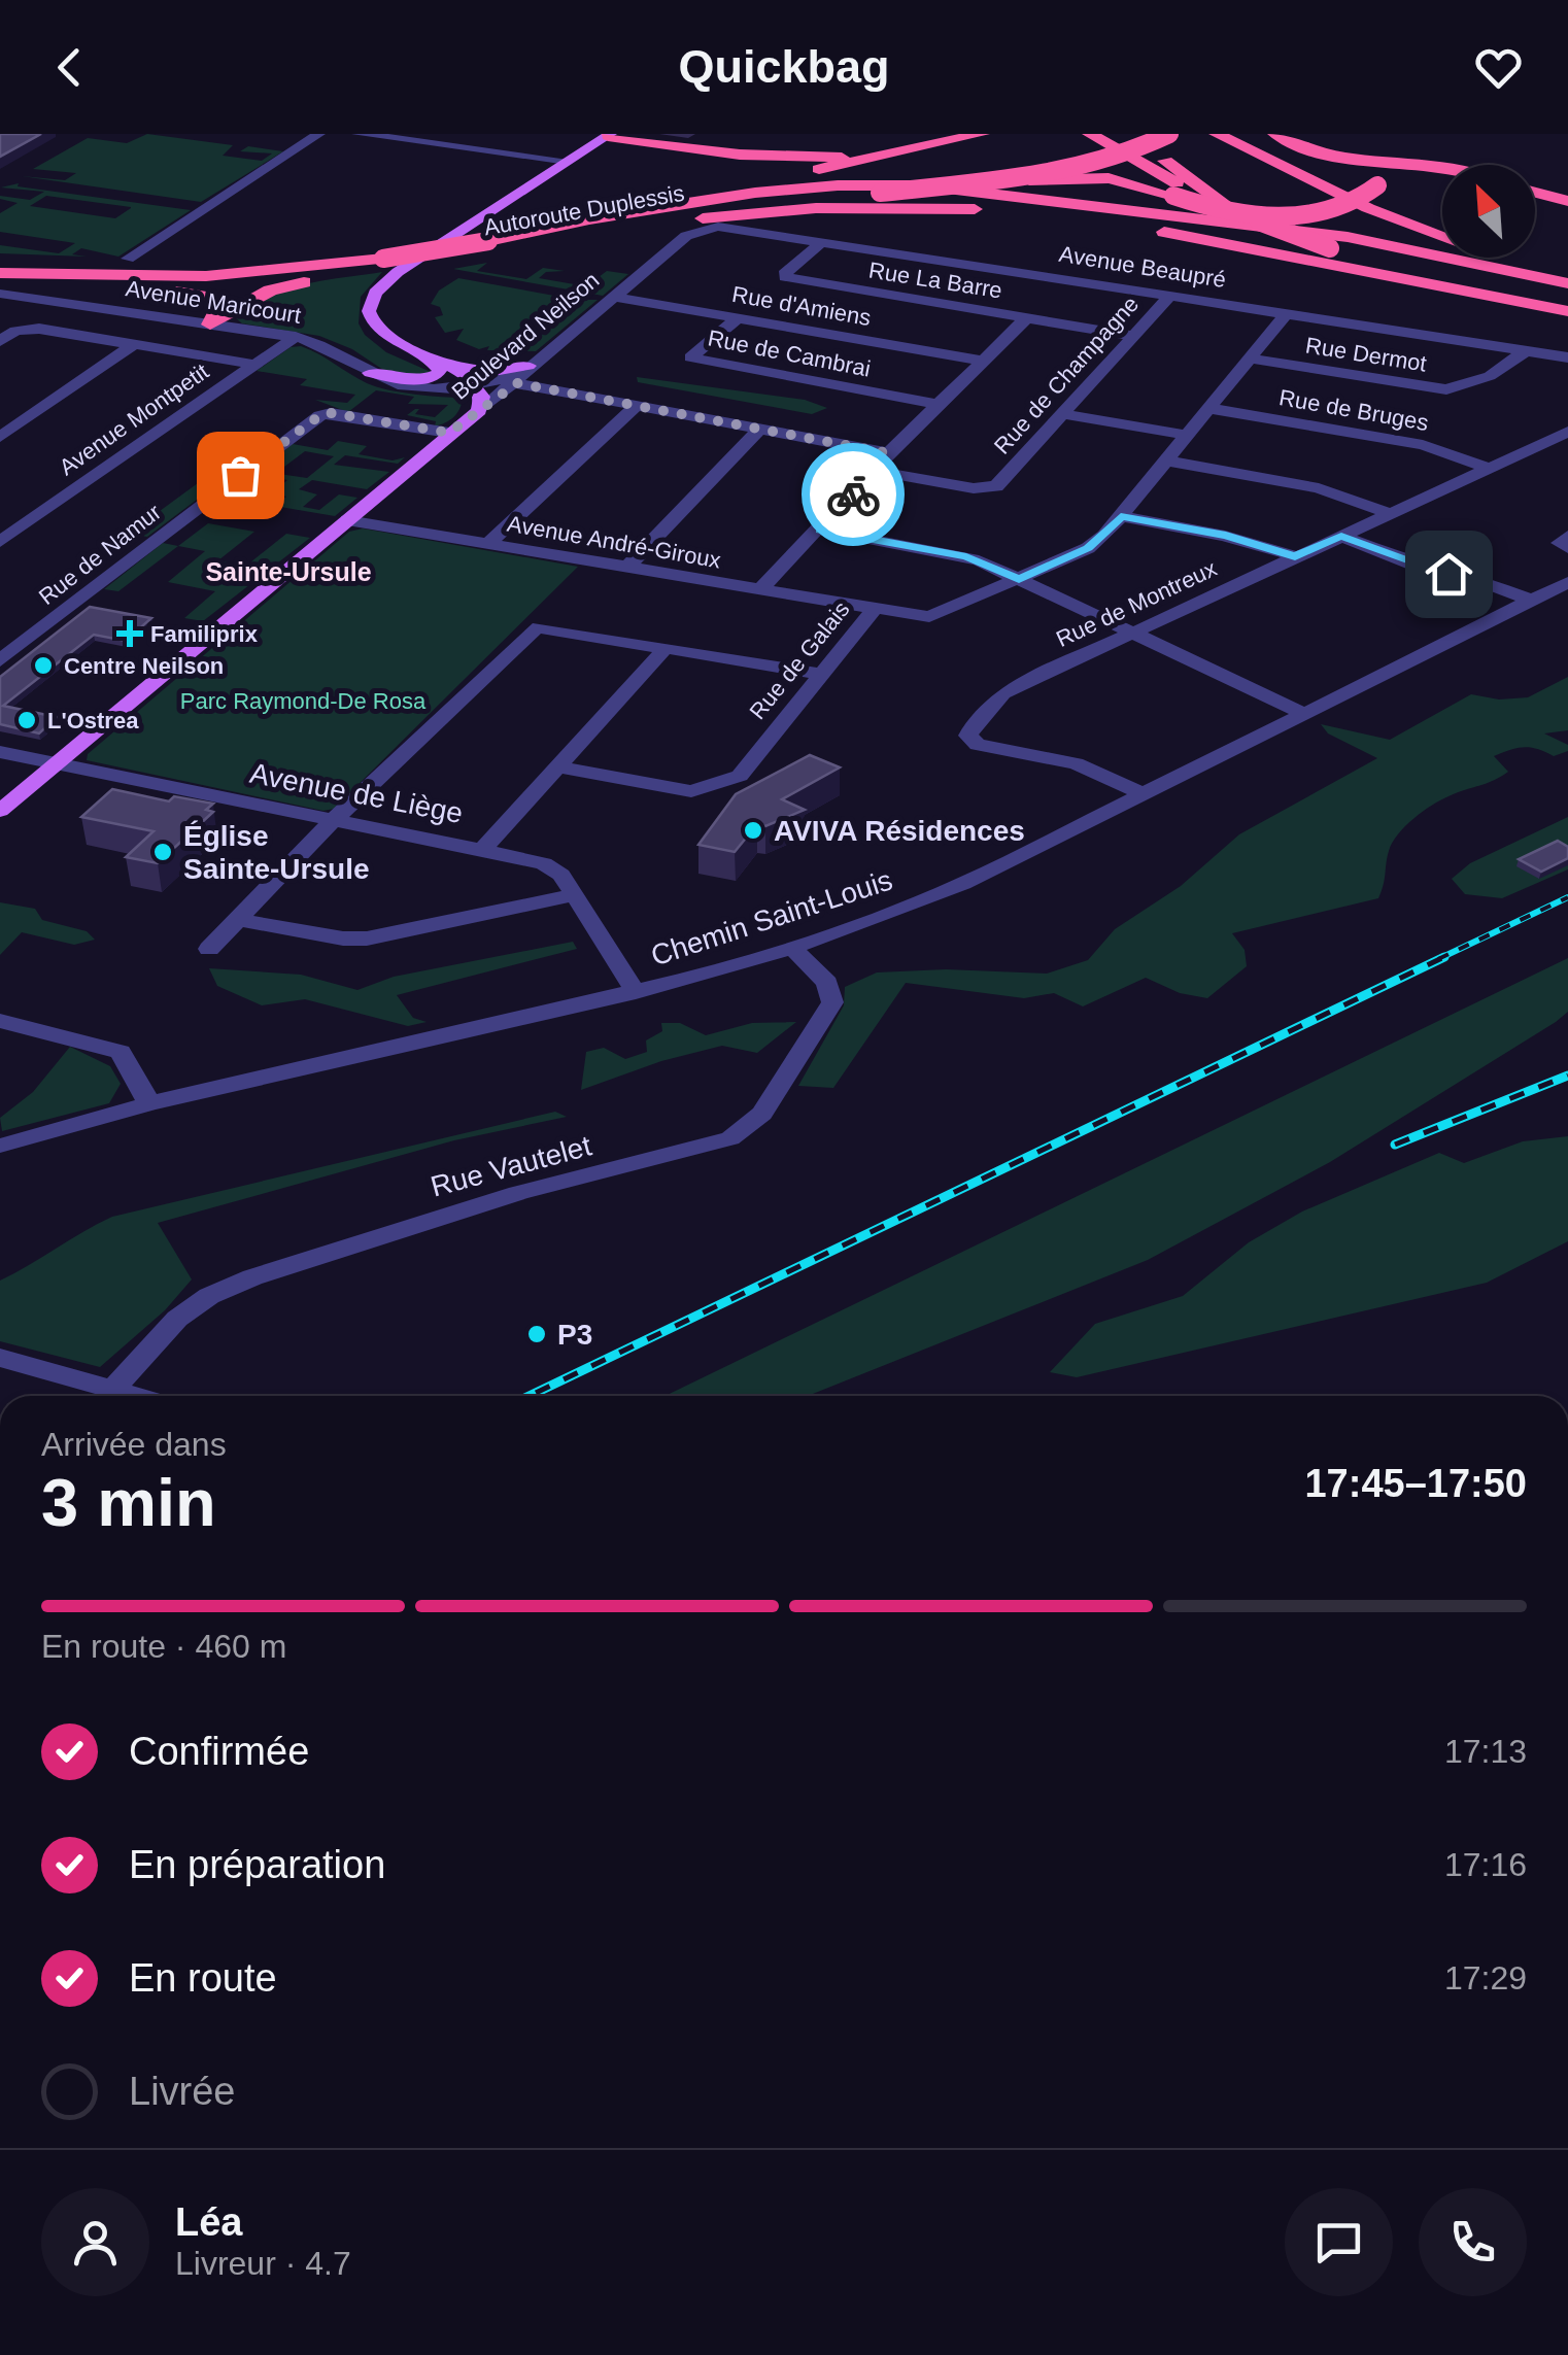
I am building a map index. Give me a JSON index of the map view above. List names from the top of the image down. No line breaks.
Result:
{"streets":{"highway":["Autoroute Duplessis"],"main road":["Boulevard Neilson"],"street":["Avenue Beaupré","Rue La Barre","Avenue Maricourt","Rue d'Amiens","Rue de Cambrai","Rue Dermot","Rue de Champagne","Rue de Bruges","Avenue Montpetit","Avenue André-Giroux","Rue de Namur","Rue de Montreux","Rue de Galais","Avenue de Liège","Chemin Saint-Louis","Rue Vautelet"]},"crossings":[["Avenue Beaupré","Rue La Barre"],["Avenue Beaupré","Boulevard Neilson"],["Avenue Beaupré","Rue Dermot"],["Avenue Beaupré","Rue de Champagne"],["Avenue Beaupré","Rue de Galais"],["Rue La Barre","Rue de Champagne"],["Avenue Maricourt","Boulevard Neilson"],["Avenue Maricourt","Avenue Montpetit"],["Rue d'Amiens","Boulevard Neilson"],["Rue d'Amiens","Rue de Cambrai"],["Boulevard Neilson","Avenue André-Giroux"],["Boulevard Neilson","Rue de Namur"],["Boulevard Neilson","Avenue de Liège"],["Rue Dermot","Rue de Galais"],["Rue de Bruges","Rue de Montreux"],["Rue de Bruges","Rue de Galais"],["Avenue André-Giroux","Rue de Galais"],["Rue de Montreux","Chemin Saint-Louis"],["Avenue de Liège","Chemin Saint-Louis"],["Chemin Saint-Louis","Rue Vautelet"]],"districts":["Sainte-Ursule"],"parks":["Parc Raymond-De Rosa"],"places":{"health":["Familiprix"],"other":["Centre Neilson","L'Ostrea","AVIVA Résidences","Église Sainte-Ursule","P3"]},"north":"top left","page":{"header":"Quickbag","heading":["3 min","Arrivée dans","17:45–17:50"],"panel":["Léa","Livreur · 4.7"],"bar":"En route · 460 m","list":[["Confirmée","17:13"],["En préparation","17:16"],["En route","17:29"],"Livrée"]}}
